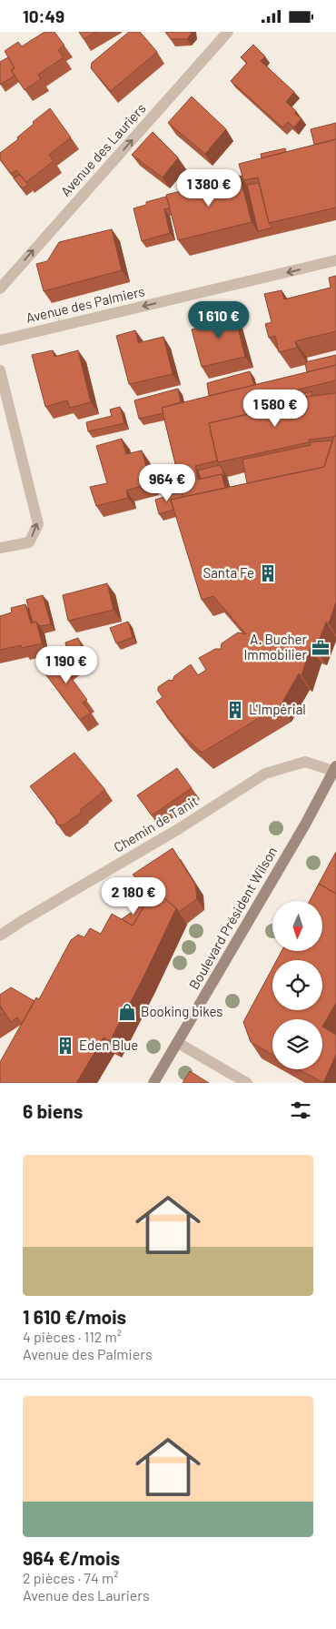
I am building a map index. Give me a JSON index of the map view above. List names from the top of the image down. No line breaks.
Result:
{"streets":{"main road":["Boulevard Président Wilson"],"street":["Avenue des Lauriers","Avenue des Palmiers","Chemin de Tanit"]},"crossings":[["Chemin de Tanit","Boulevard Président Wilson"]],"one_way":["Avenue des Lauriers","Avenue des Palmiers"],"places":{"building":["Santa Fe","L'Impérial","Eden Blue"],"office":["A. Bucher Immobilier"],"shop":["Booking bikes"]},"north":"bottom","page":{"status":"10:49","price":["1 380 €","1 610 €","1 580 €","964 €","1 190 €","2 180 €"],"heading":"6 biens","list":[{"name":"1 610 €/mois","note":"4 pièces · 112 m² · Avenue des Palmiers"},{"name":"964 €/mois","note":"2 pièces · 74 m² · Avenue des Lauriers"}]}}
